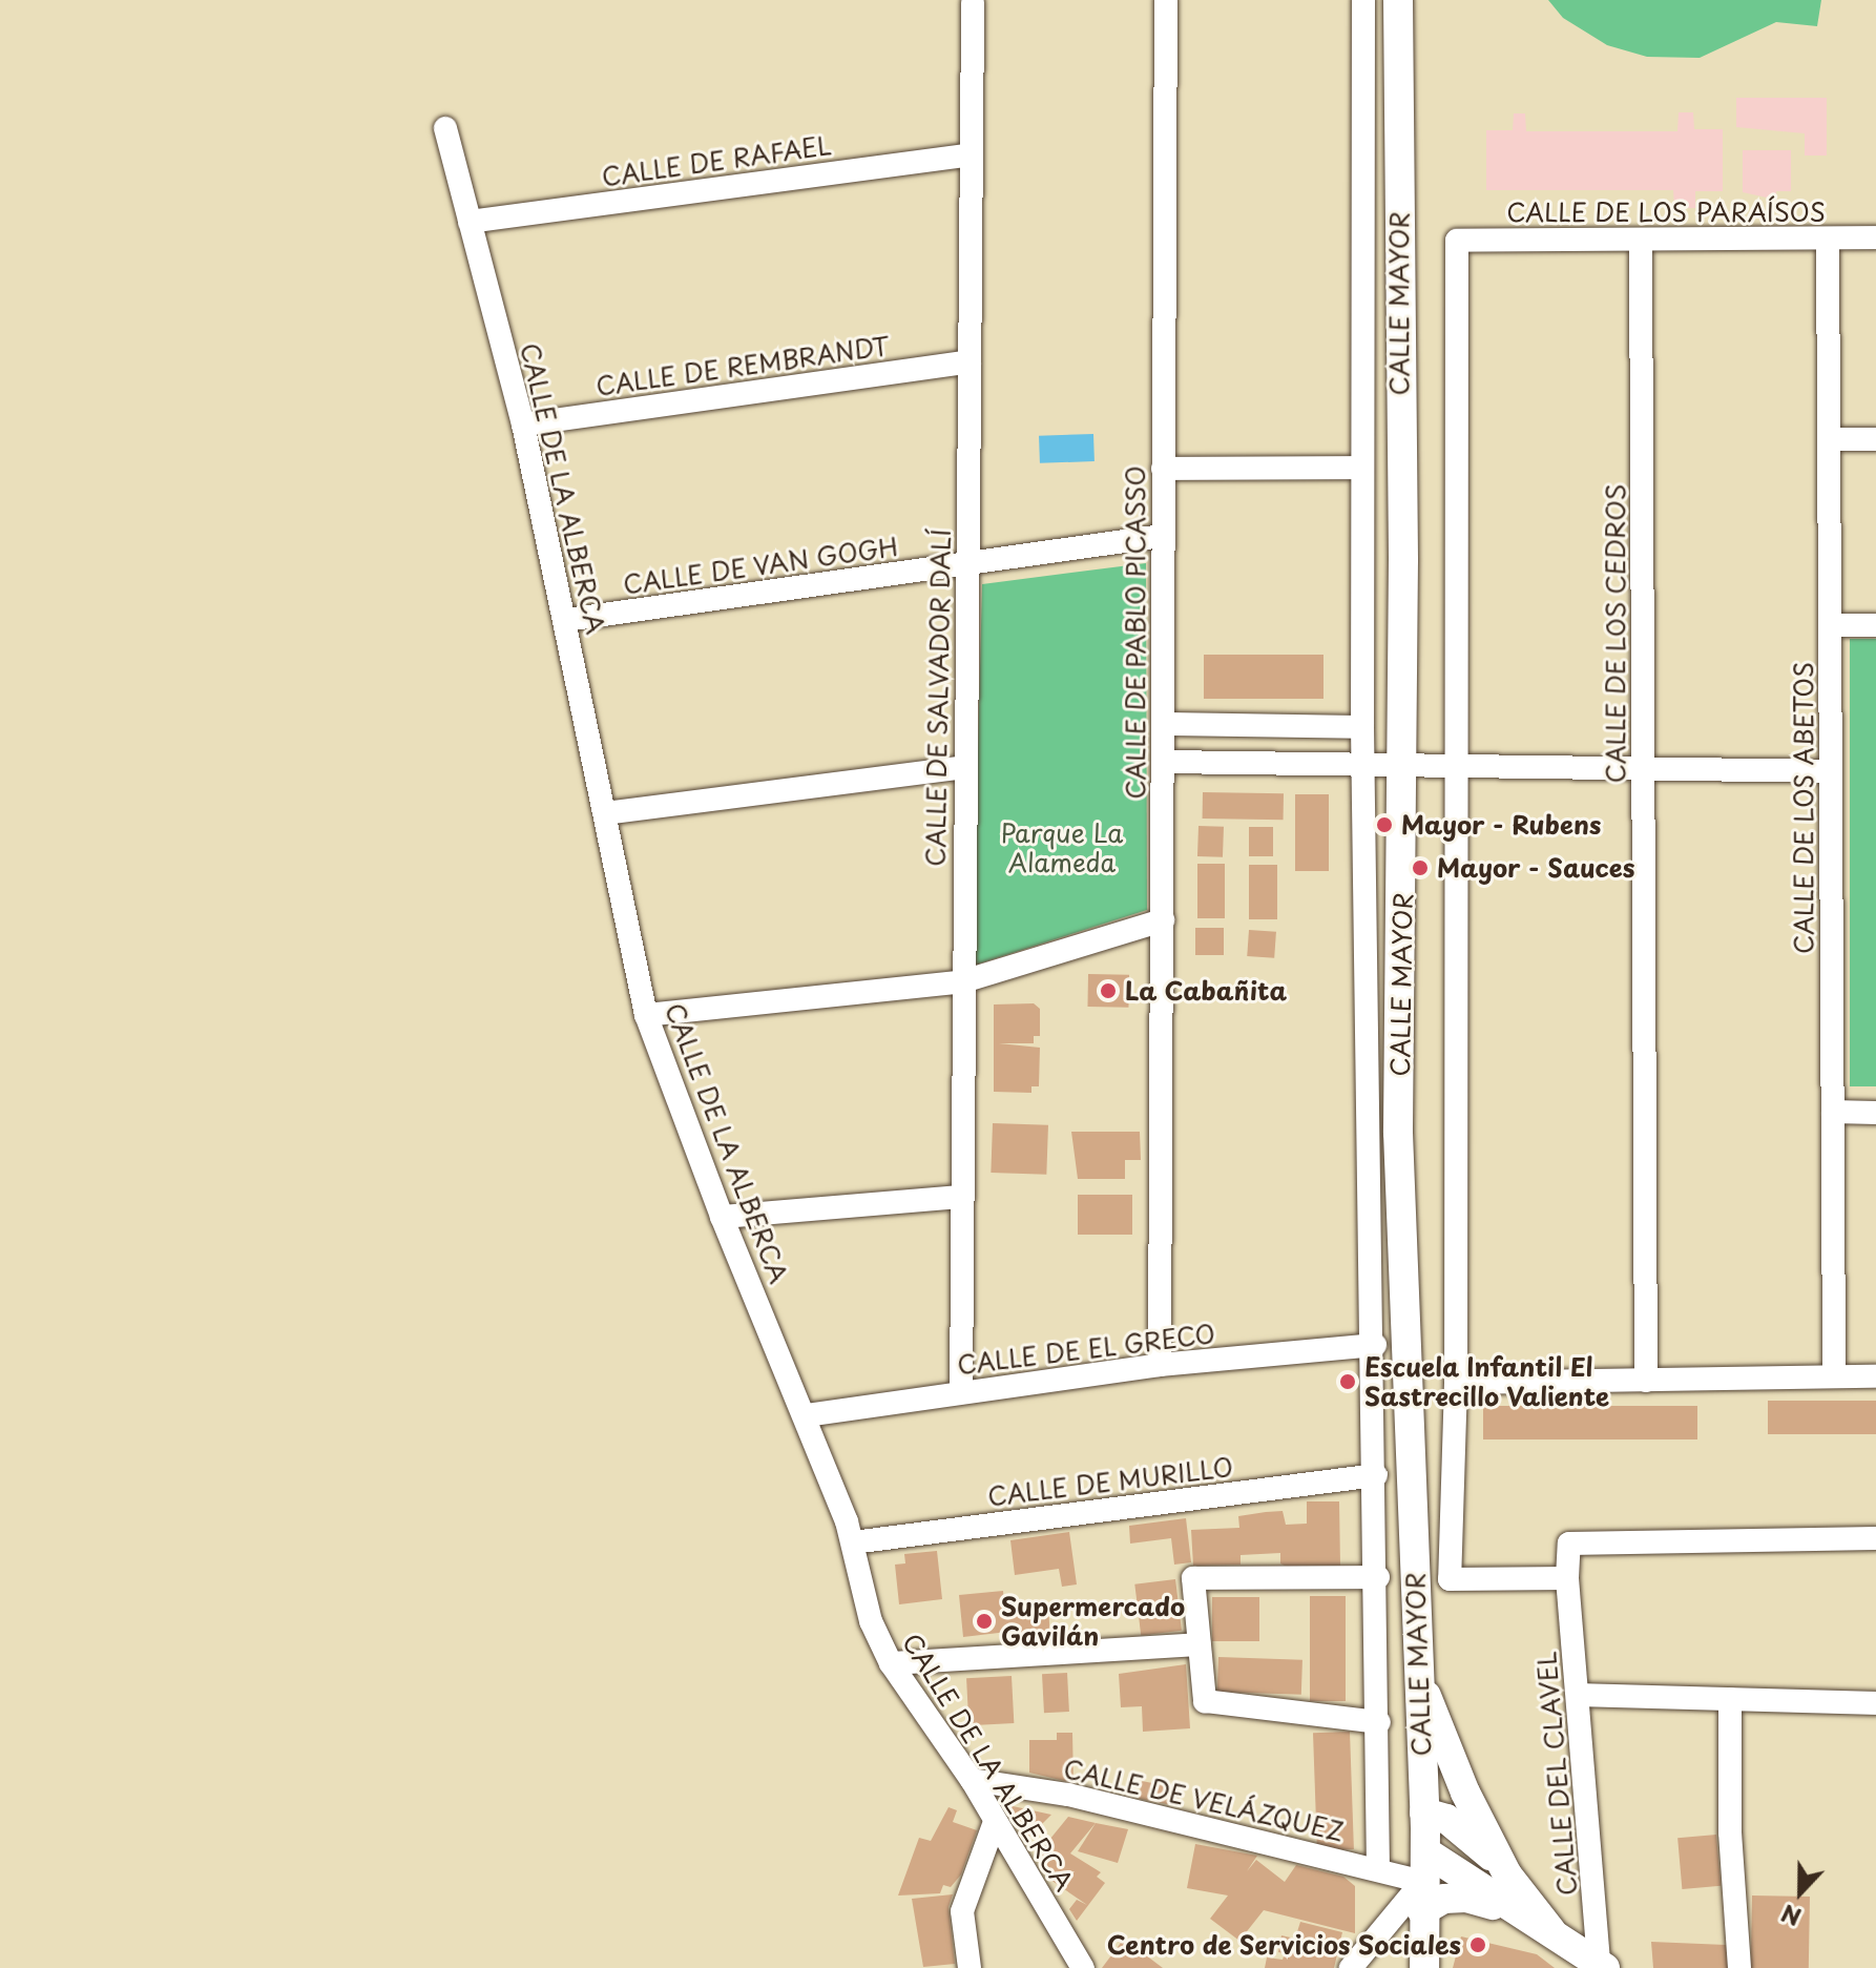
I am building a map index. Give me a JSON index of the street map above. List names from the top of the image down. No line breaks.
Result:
{"streets":{"street":["CALLE DE RAFAEL","CALLE DE LOS PARAÍSOS","CALLE MAYOR","CALLE DE REMBRANDT","CALLE DE LA ALBERCA","CALLE DE VAN GOGH","CALLE DE PABLO PICASSO","CALLE DE LOS CEDROS","CALLE DE SALVADOR DALÍ","CALLE DE LOS ABETOS","CALLE DE EL GRECO","CALLE DE MURILLO","CALLE DEL CLAVEL","CALLE DE VELÁZQUEZ"]},"crossings":[["CALLE DE RAFAEL","CALLE DE LA ALBERCA"],["CALLE DE RAFAEL","CALLE DE SALVADOR DALÍ"],["CALLE DE LOS PARAÍSOS","CALLE MAYOR"],["CALLE DE LOS PARAÍSOS","CALLE DE LOS CEDROS"],["CALLE DE LOS PARAÍSOS","CALLE DE LOS ABETOS"],["CALLE MAYOR","CALLE DE EL GRECO"],["CALLE MAYOR","CALLE DE MURILLO"],["CALLE MAYOR","CALLE DEL CLAVEL"],["CALLE MAYOR","CALLE DE VELÁZQUEZ"],["CALLE DE REMBRANDT","CALLE DE LA ALBERCA"],["CALLE DE REMBRANDT","CALLE DE SALVADOR DALÍ"],["CALLE DE LA ALBERCA","CALLE DE VAN GOGH"],["CALLE DE LA ALBERCA","CALLE DE EL GRECO"],["CALLE DE LA ALBERCA","CALLE DE MURILLO"],["CALLE DE LA ALBERCA","CALLE DE VELÁZQUEZ"],["CALLE DE VAN GOGH","CALLE DE PABLO PICASSO"],["CALLE DE VAN GOGH","CALLE DE SALVADOR DALÍ"],["CALLE DE PABLO PICASSO","CALLE DE EL GRECO"],["CALLE DE SALVADOR DALÍ","CALLE DE EL GRECO"]],"parks":["Parque La Alameda"],"places":["Mayor - Rubens","Mayor - Sauces","La Cabañita","Escuela Infantil El Sastrecillo Valiente","Supermercado Gavilán","Centro de Servicios Sociales"],"north":"bottom"}
